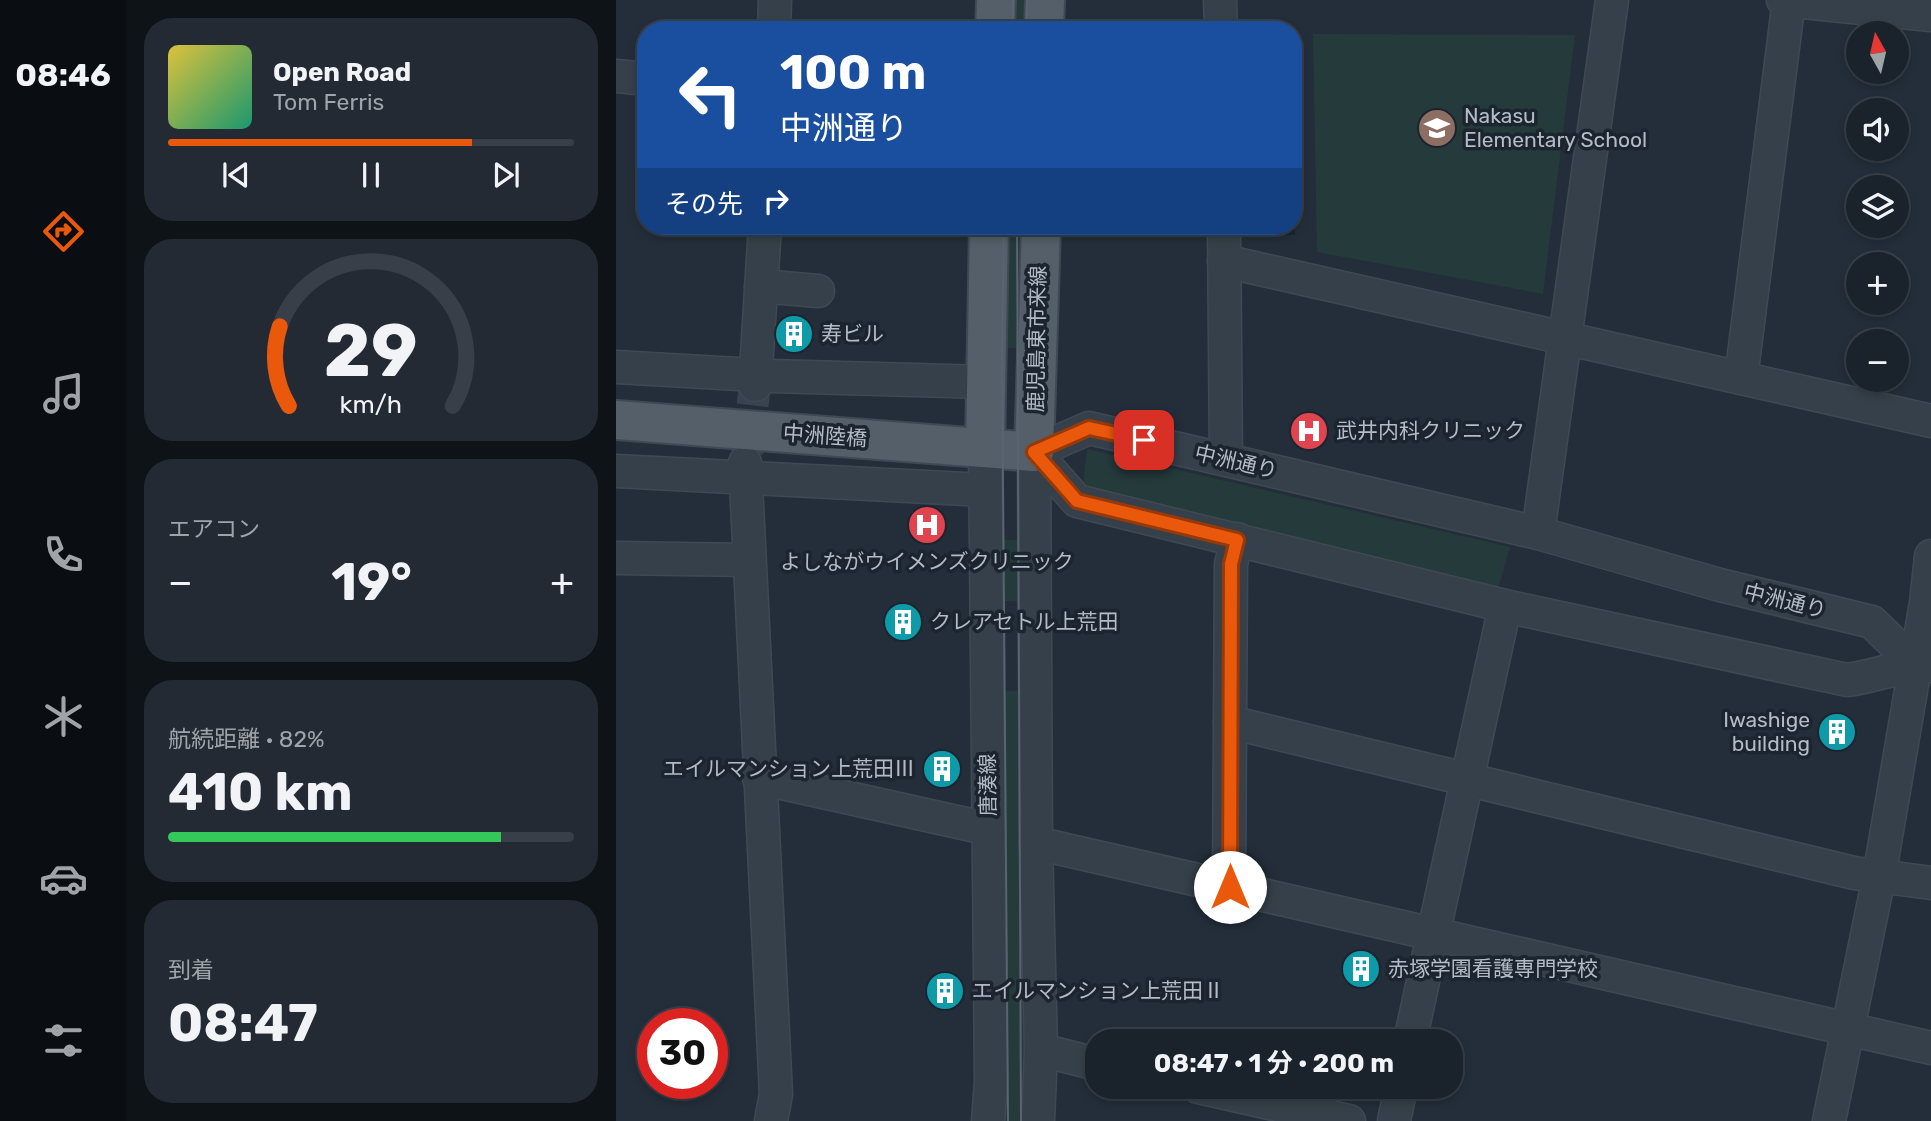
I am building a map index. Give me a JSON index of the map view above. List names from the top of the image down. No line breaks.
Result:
{"streets":{"main road":["鹿児島東市来線","中洲陸橋"],"street":["中洲通り","唐湊線"]},"crossings":[["鹿児島東市来線","中洲陸橋"],["鹿児島東市来線","中洲通り"],["中洲陸橋","中洲通り"],["中洲陸橋","唐湊線"]],"places":{"school or university":["Nakasu Elementary School"],"building":["寿ビル","クレアセトル上荒田","Iwashige building","エイルマンション上荒田Ⅲ","赤塚学園看護専門学校","エイルマンション上荒田Ⅱ"],"hospital":["武井内科クリニック","よしながウイメンズクリニック"]},"north":"top","page":{"tabs":"08:46","map_buttons":["+","−"],"turn":["100 m","中洲通り"],"song":["Open Road","Tom Ferris"],"then":"その先","tile":["エアコン",["航続距離 · 82%","410 km"],["到着","08:47"]],"heat":["−","19°","+"],"limit":"30","trip":"08:47 · 1 分 · 200 m","gauge":["29","km/h"]}}
